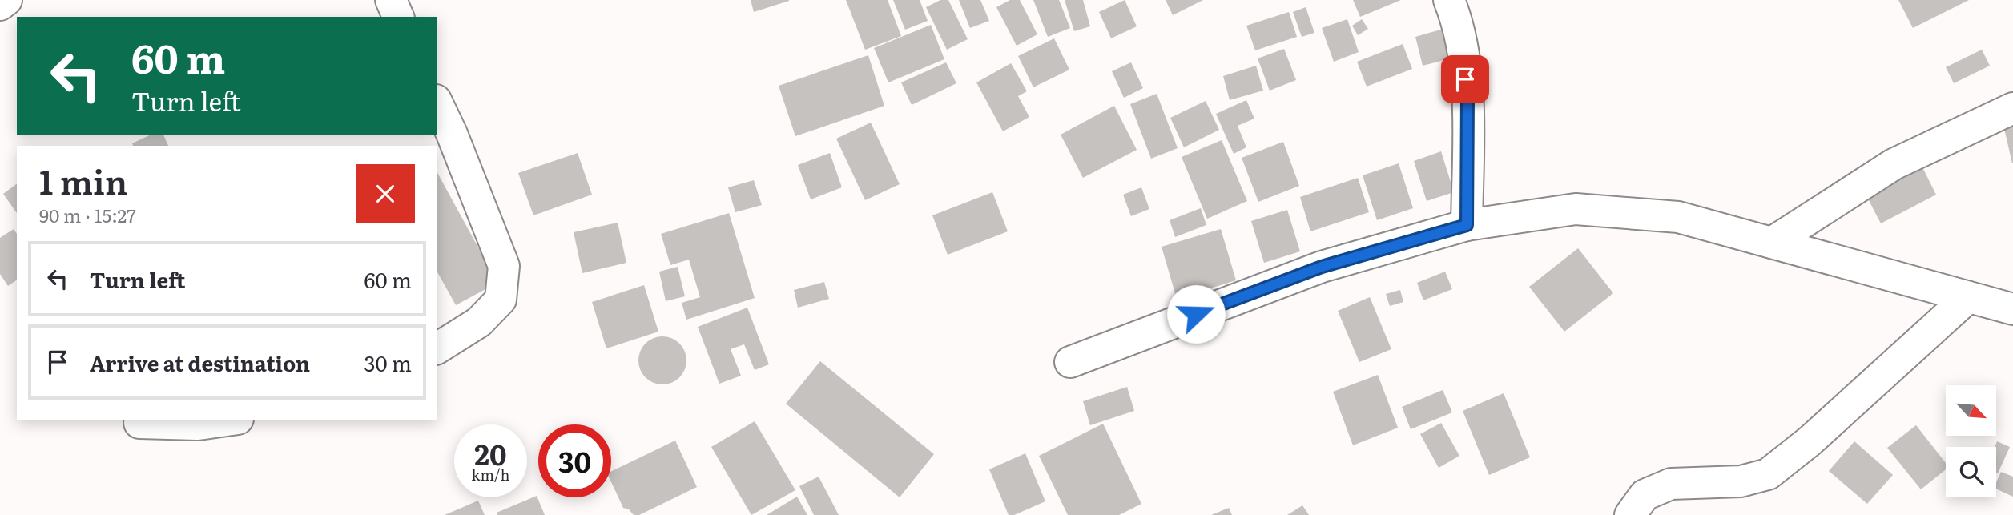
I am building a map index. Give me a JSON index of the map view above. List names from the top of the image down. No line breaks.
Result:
{"north":"bottom right","page":{"turn":["60 m","Turn left"],"heading":["1 min","90 m · 15:27"],"list":[{"name":"Turn left","value":"60 m"},{"name":"Arrive at destination","value":"30 m"}],"speed":"20 km/h","limit":"30"}}
